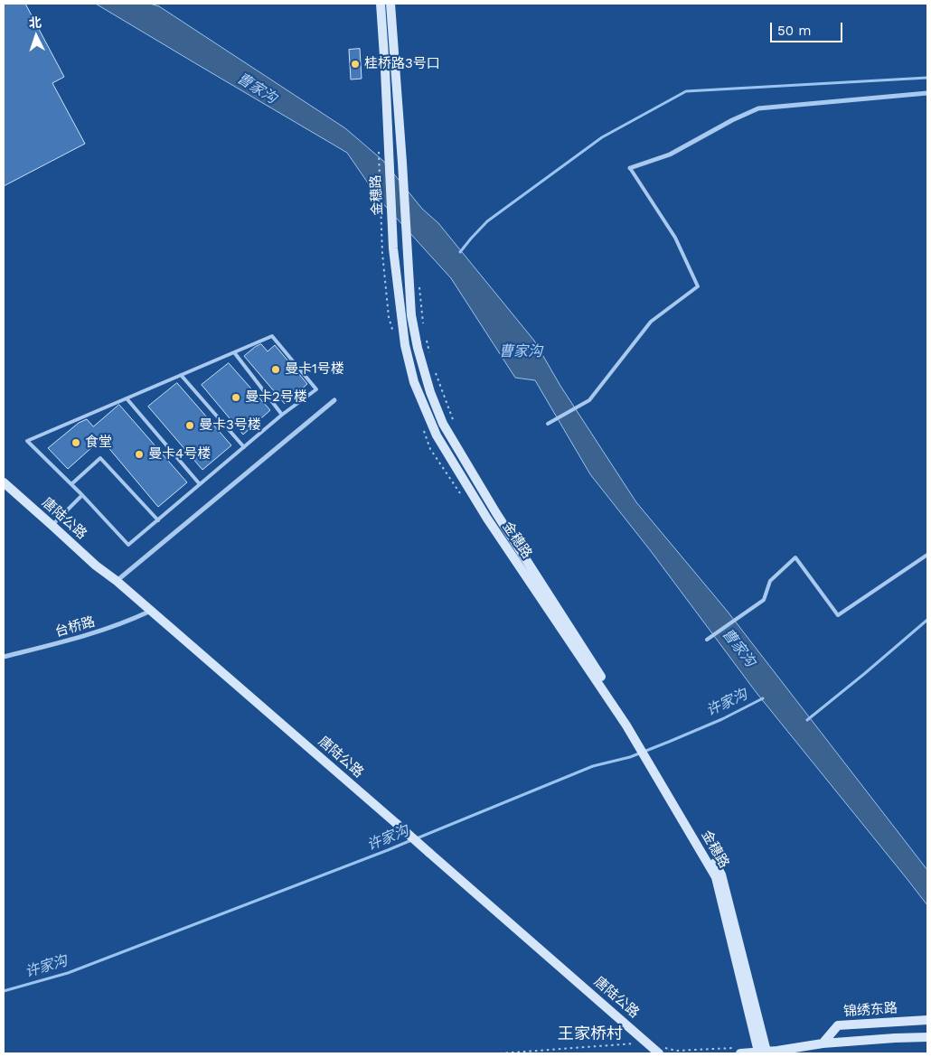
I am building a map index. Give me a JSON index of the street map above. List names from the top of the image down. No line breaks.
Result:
{"streets":{"street":["金穗路","唐陆公路","台桥路","锦绣东路"]},"crossings":[["唐陆公路","台桥路"]],"districts":["王家桥村"],"water":["曹家沟","许家沟"],"places":["桂桥路3号口","曼卡1号楼","曼卡2号楼","曼卡3号楼","食堂","曼卡4号楼"],"scale_bar":"50 m","north":"top"}
